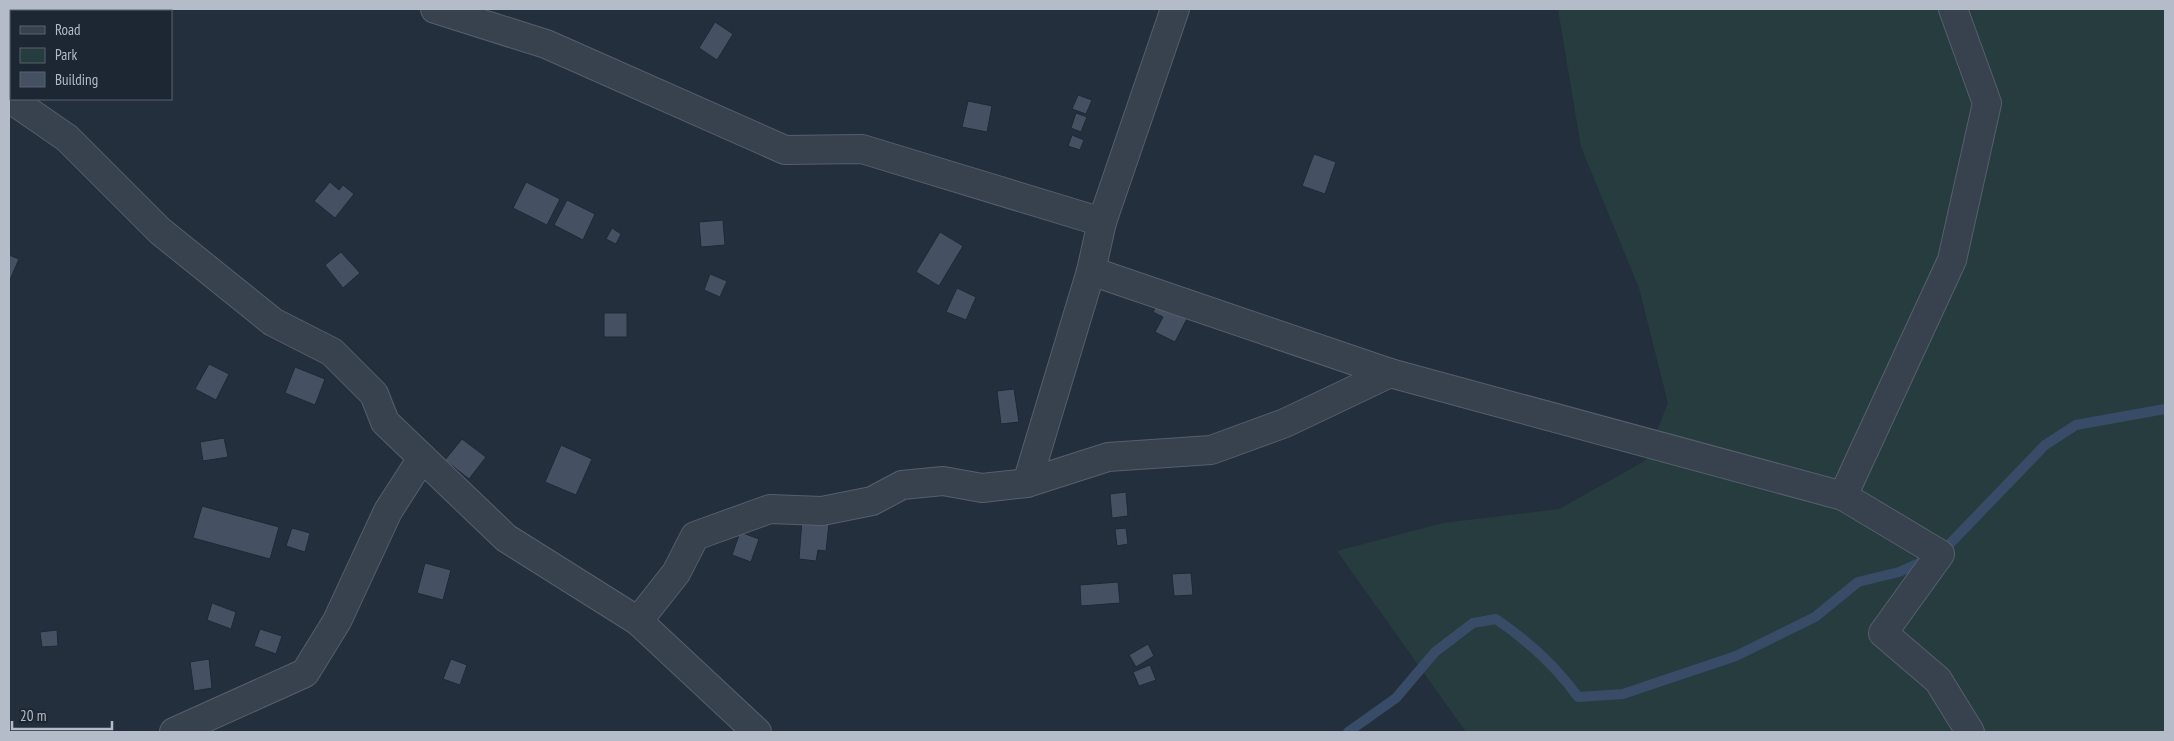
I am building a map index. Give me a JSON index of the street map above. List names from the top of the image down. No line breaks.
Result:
{"legend":["Road","Park","Building"],"scale_bar":"20 m"}
